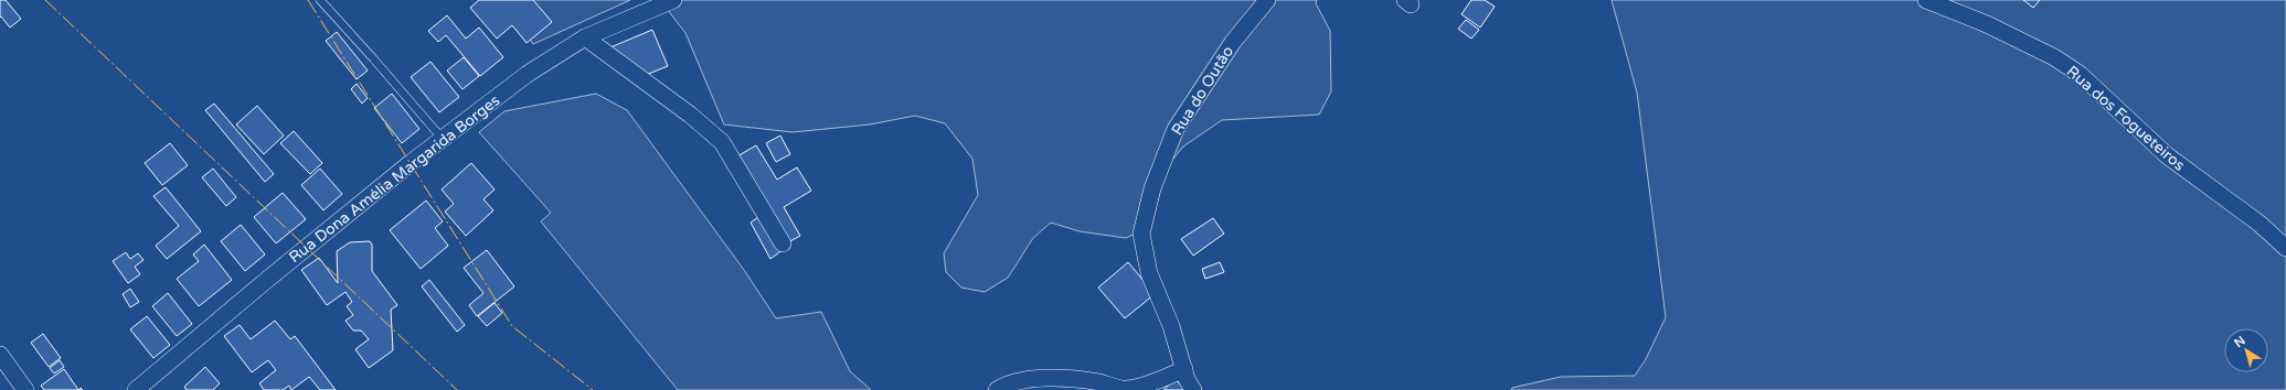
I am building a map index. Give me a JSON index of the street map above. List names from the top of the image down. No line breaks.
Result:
{"streets":{"street":["Rua do Outão","Rua dos Fogueteiros","Rua Dona Amélia Margarida Borges"]},"north":"top left"}
